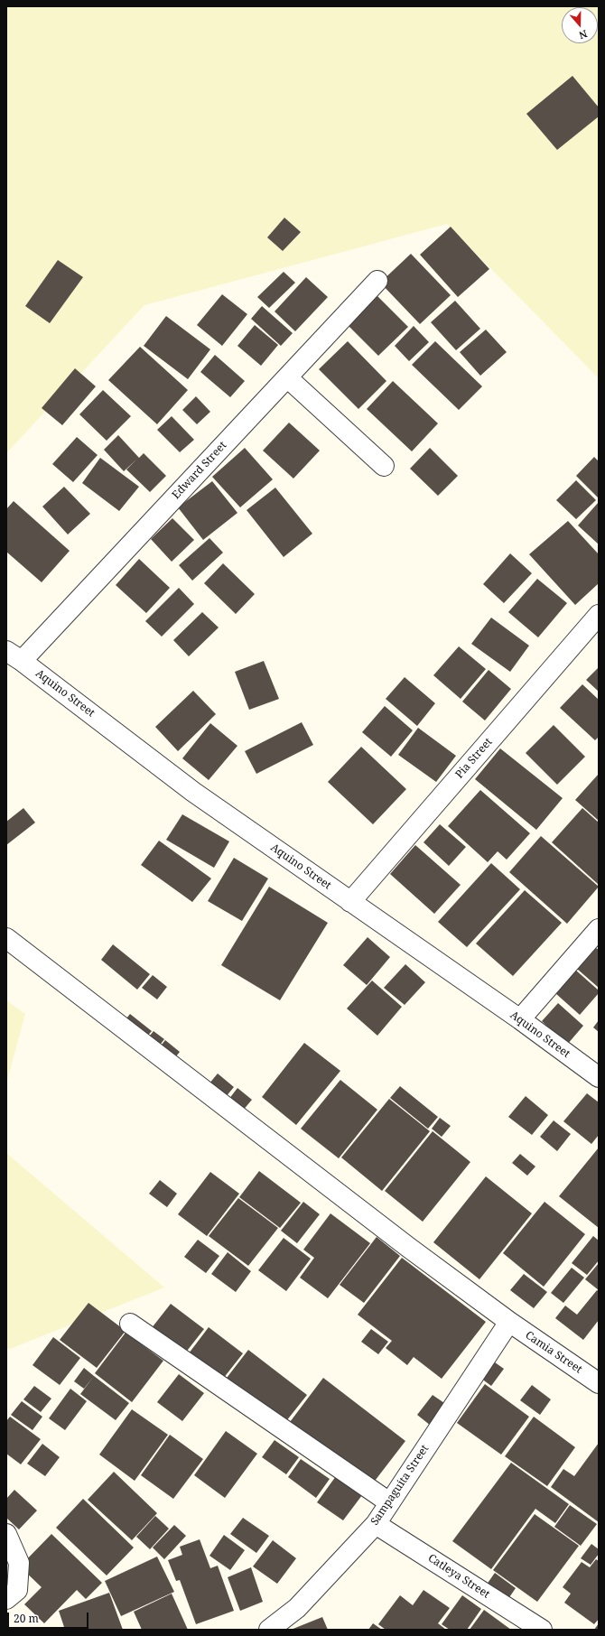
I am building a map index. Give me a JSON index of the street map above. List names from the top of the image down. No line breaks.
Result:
{"streets":{"street":["Edward Street","Aquino Street","Pia Street","Camia Street","Sampaguita Street","Catleya Street"]},"crossings":[["Edward Street","Aquino Street"],["Aquino Street","Pia Street"],["Camia Street","Sampaguita Street"],["Sampaguita Street","Catleya Street"]],"scale_bar":"20 m","north":"bottom"}
